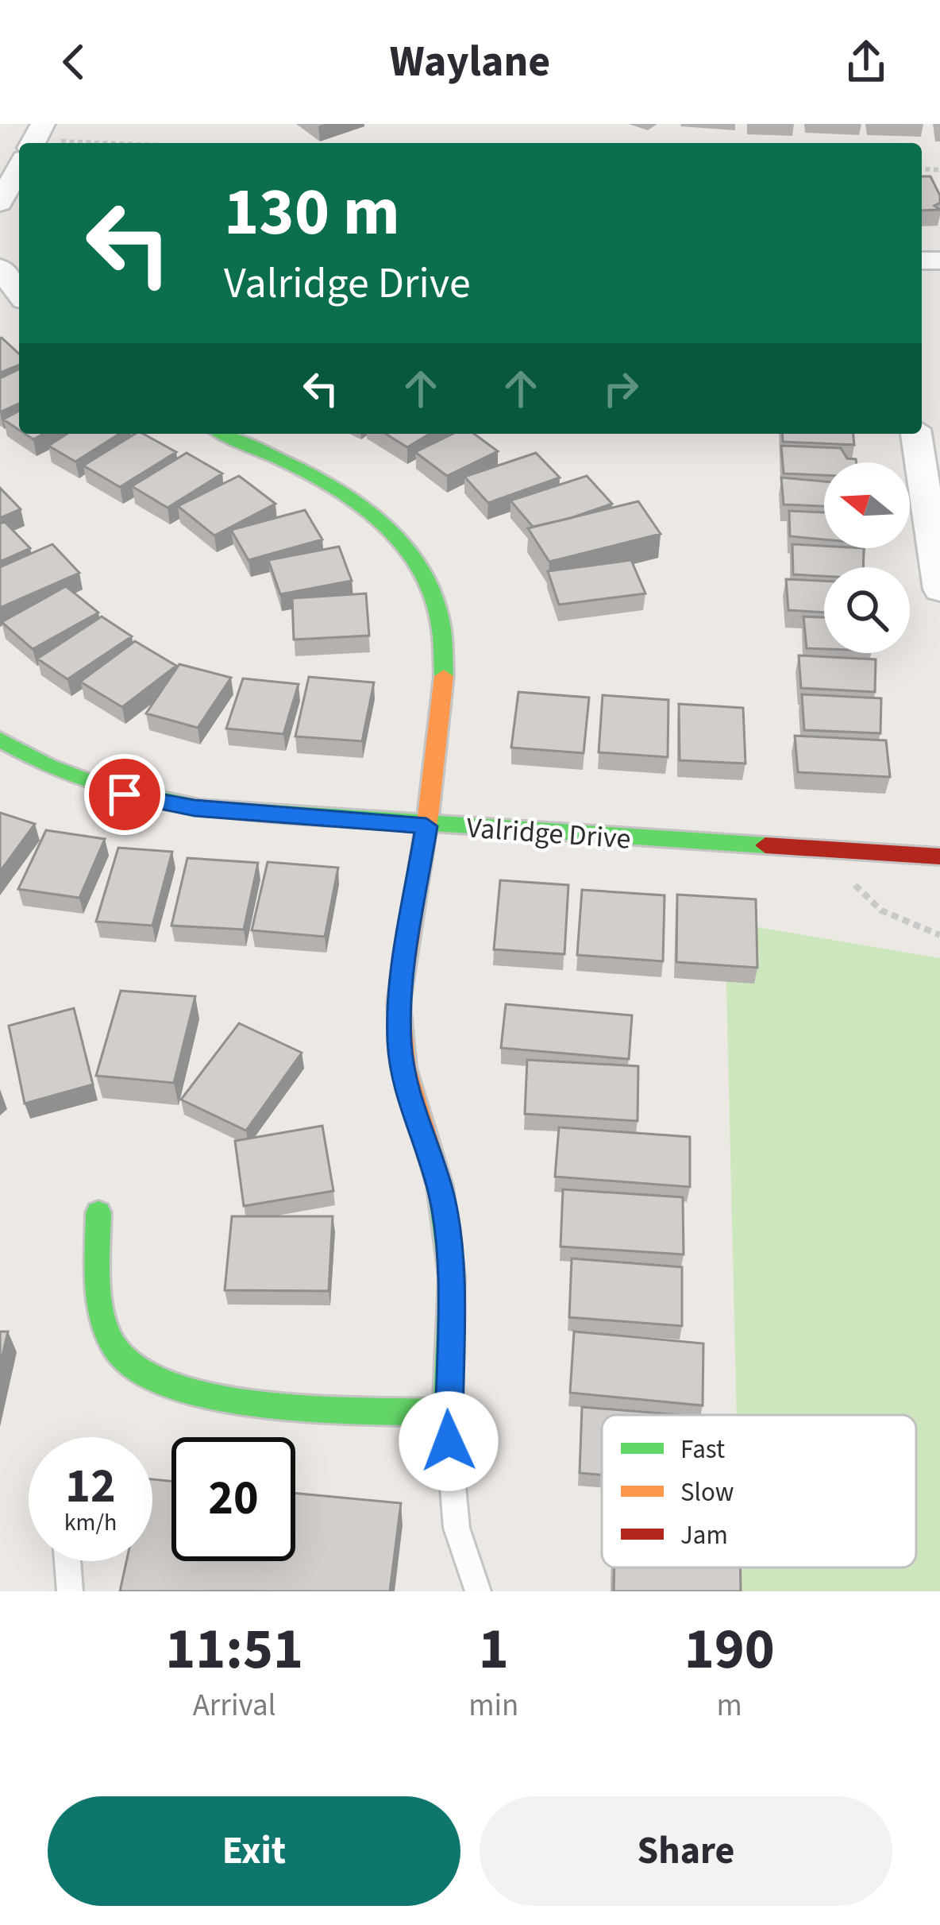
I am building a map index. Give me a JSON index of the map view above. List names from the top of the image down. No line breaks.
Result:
{"streets":{"street":["Valridge Drive"]},"legend":["Fast","Slow","Jam"],"north":"left","page":{"header":"Waylane","turn":["130 m","Valridge Drive"],"speed":"12 km/h","limit":"20","eta":["11:51","Arrival","1","min","190","m"],"buttons":["Exit","Share"]}}
